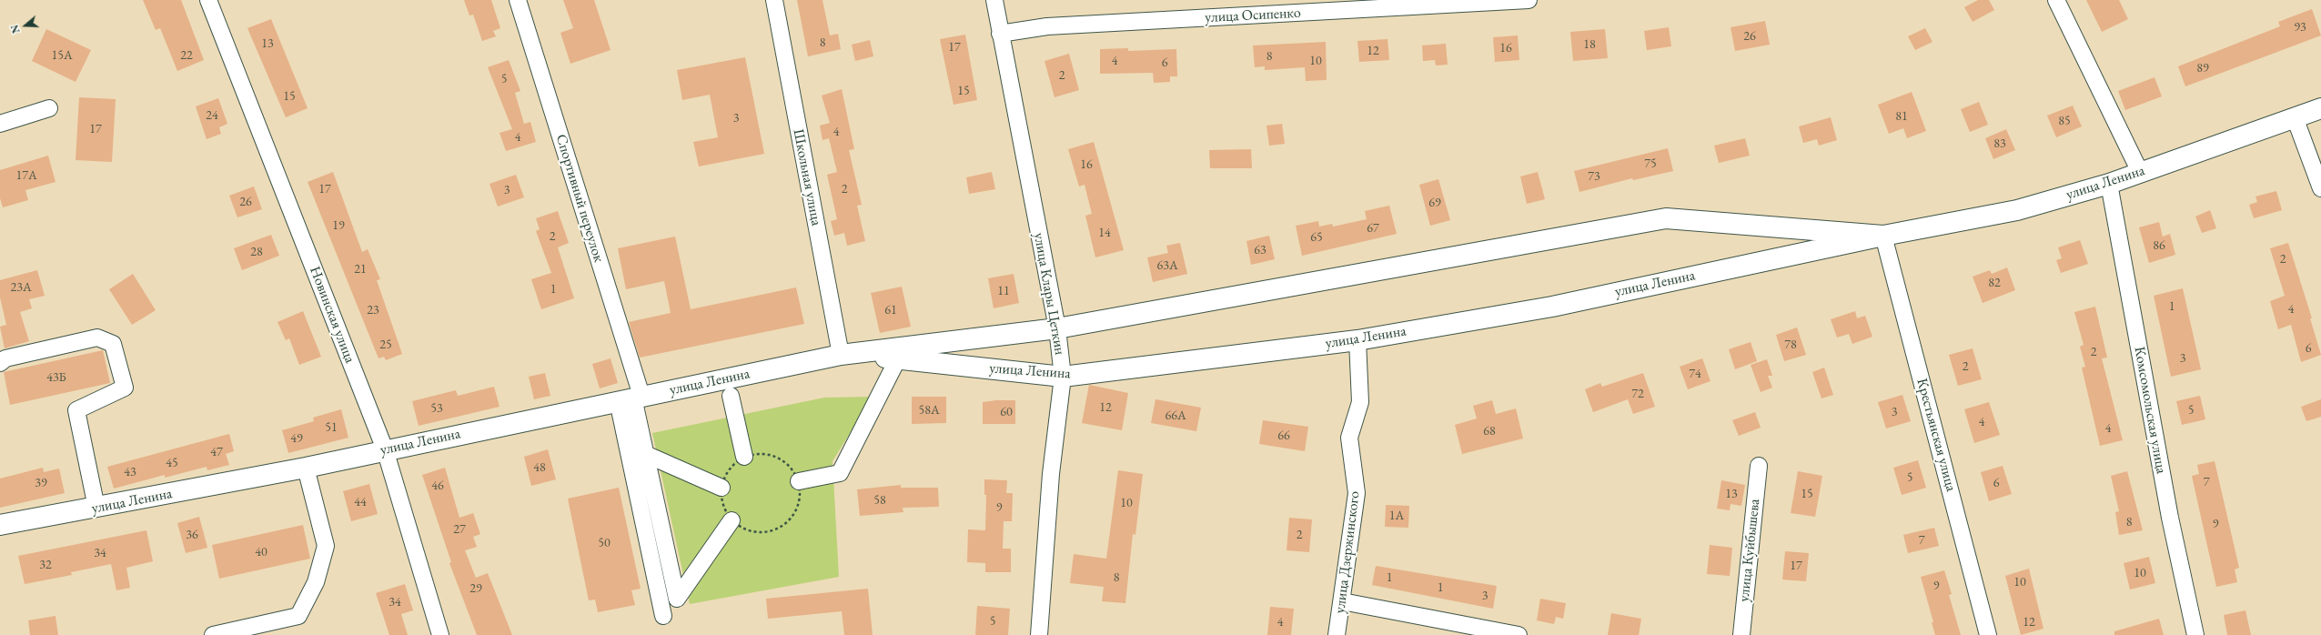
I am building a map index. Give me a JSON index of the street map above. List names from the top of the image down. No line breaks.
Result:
{"streets":{"main road":["улица Ленина"],"street":["улица Осипенко","Школьная улица","Спортивный переулок","улица Клары Цеткин","Новинская улица","Комсомольская улица","Крестьянская улица","улица Куйбышева","улица Дзержинского"]},"crossings":[["улица Осипенко","улица Клары Цеткин"],["Школьная улица","улица Ленина"],["улица Ленина","Спортивный переулок"],["улица Ленина","улица Клары Цеткин"],["улица Ленина","Новинская улица"],["улица Ленина","Комсомольская улица"],["улица Ленина","Крестьянская улица"],["улица Ленина","улица Дзержинского"]],"house_numbers":["93","26","8","13","18","17","16","12","15А","22","8","4","10","6","89","2","5","15","15","24","81","3","85","17","4","4","83","75","16","17А","73","17","2","3","26","69","19","67","14","2","65","86","63","28","2","63А","21","82","23А","1","11","1","4","23","61","25","78","6","2","3","2","74","43Б","72","12","53","58А","5","60","3","66А","4","51","4","68","66","49","47","45","48","43","5","7","39","6","46","13","15","58","44","10","9","1А","8","9","27","36","2","7","50","40","34","32","17","10","8","1","10","9","1","29","3","34","5","4","12"],"north":"left"}
